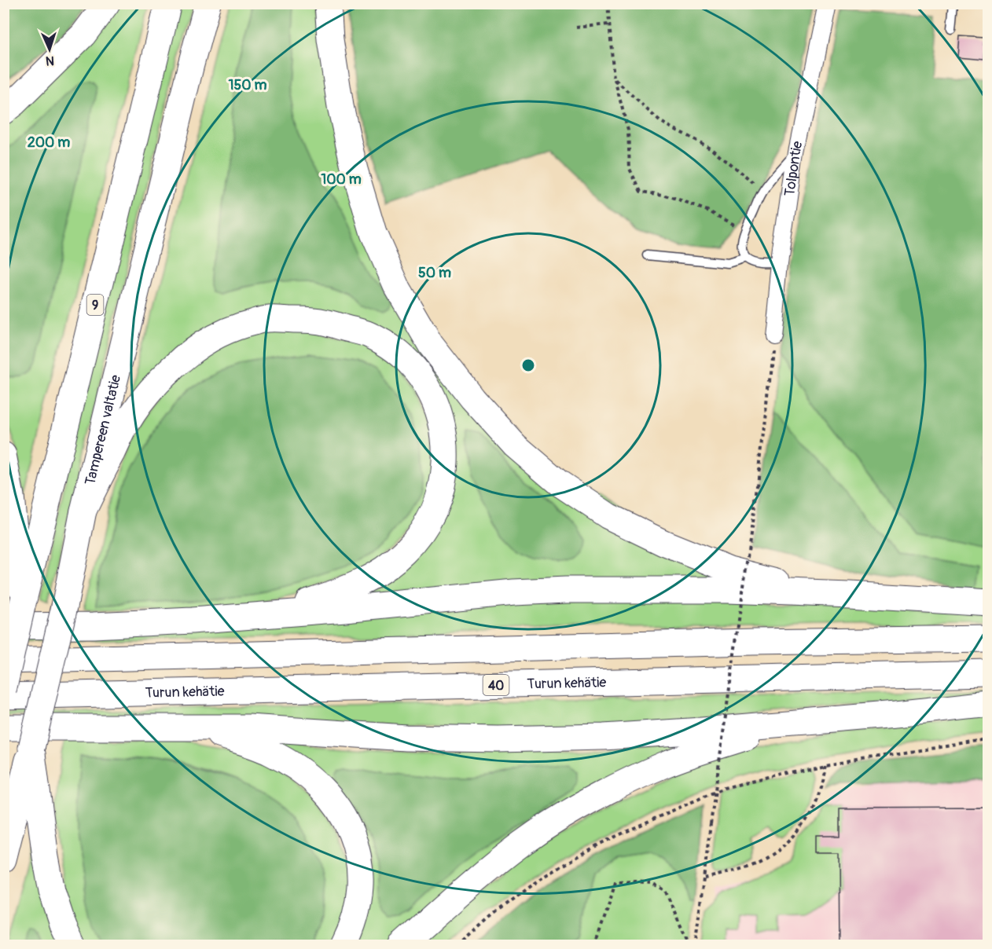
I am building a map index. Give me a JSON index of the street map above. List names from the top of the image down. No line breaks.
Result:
{"streets":{"highway":["9","Tampereen valtatie","Turun kehätie","40"],"street":["Tolpontie"]},"north":"bottom","rings":["150 m","200 m","100 m","50 m"]}
